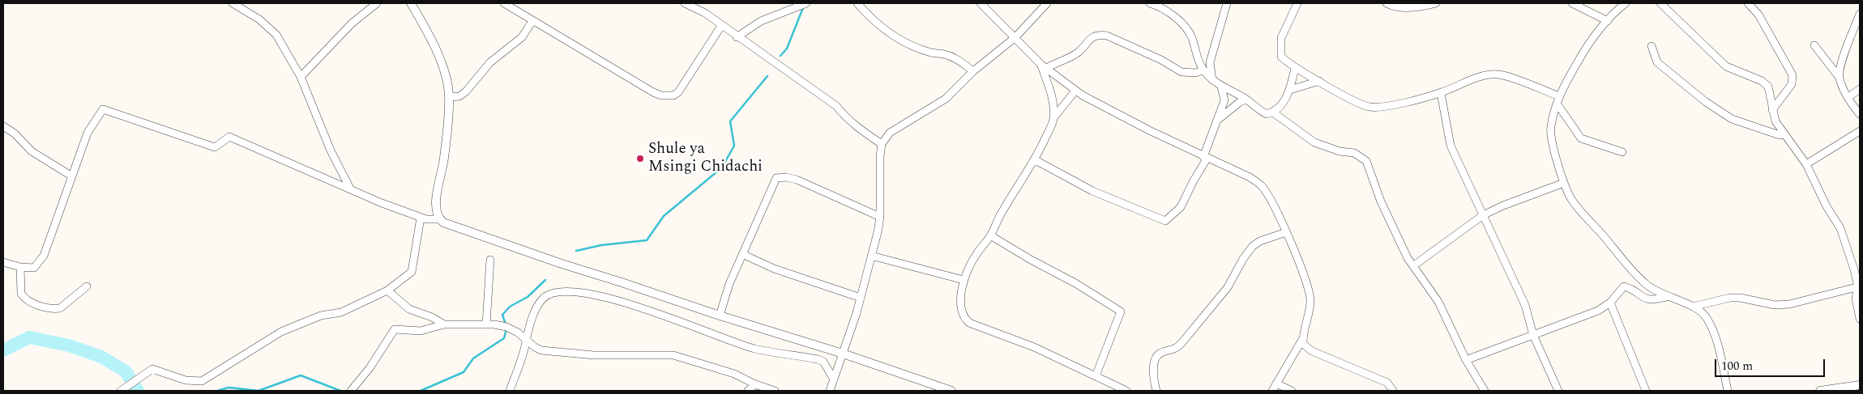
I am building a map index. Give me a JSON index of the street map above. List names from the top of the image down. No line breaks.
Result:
{"places":["Shule ya Msingi Chidachi"],"scale_bar":"100 m"}
